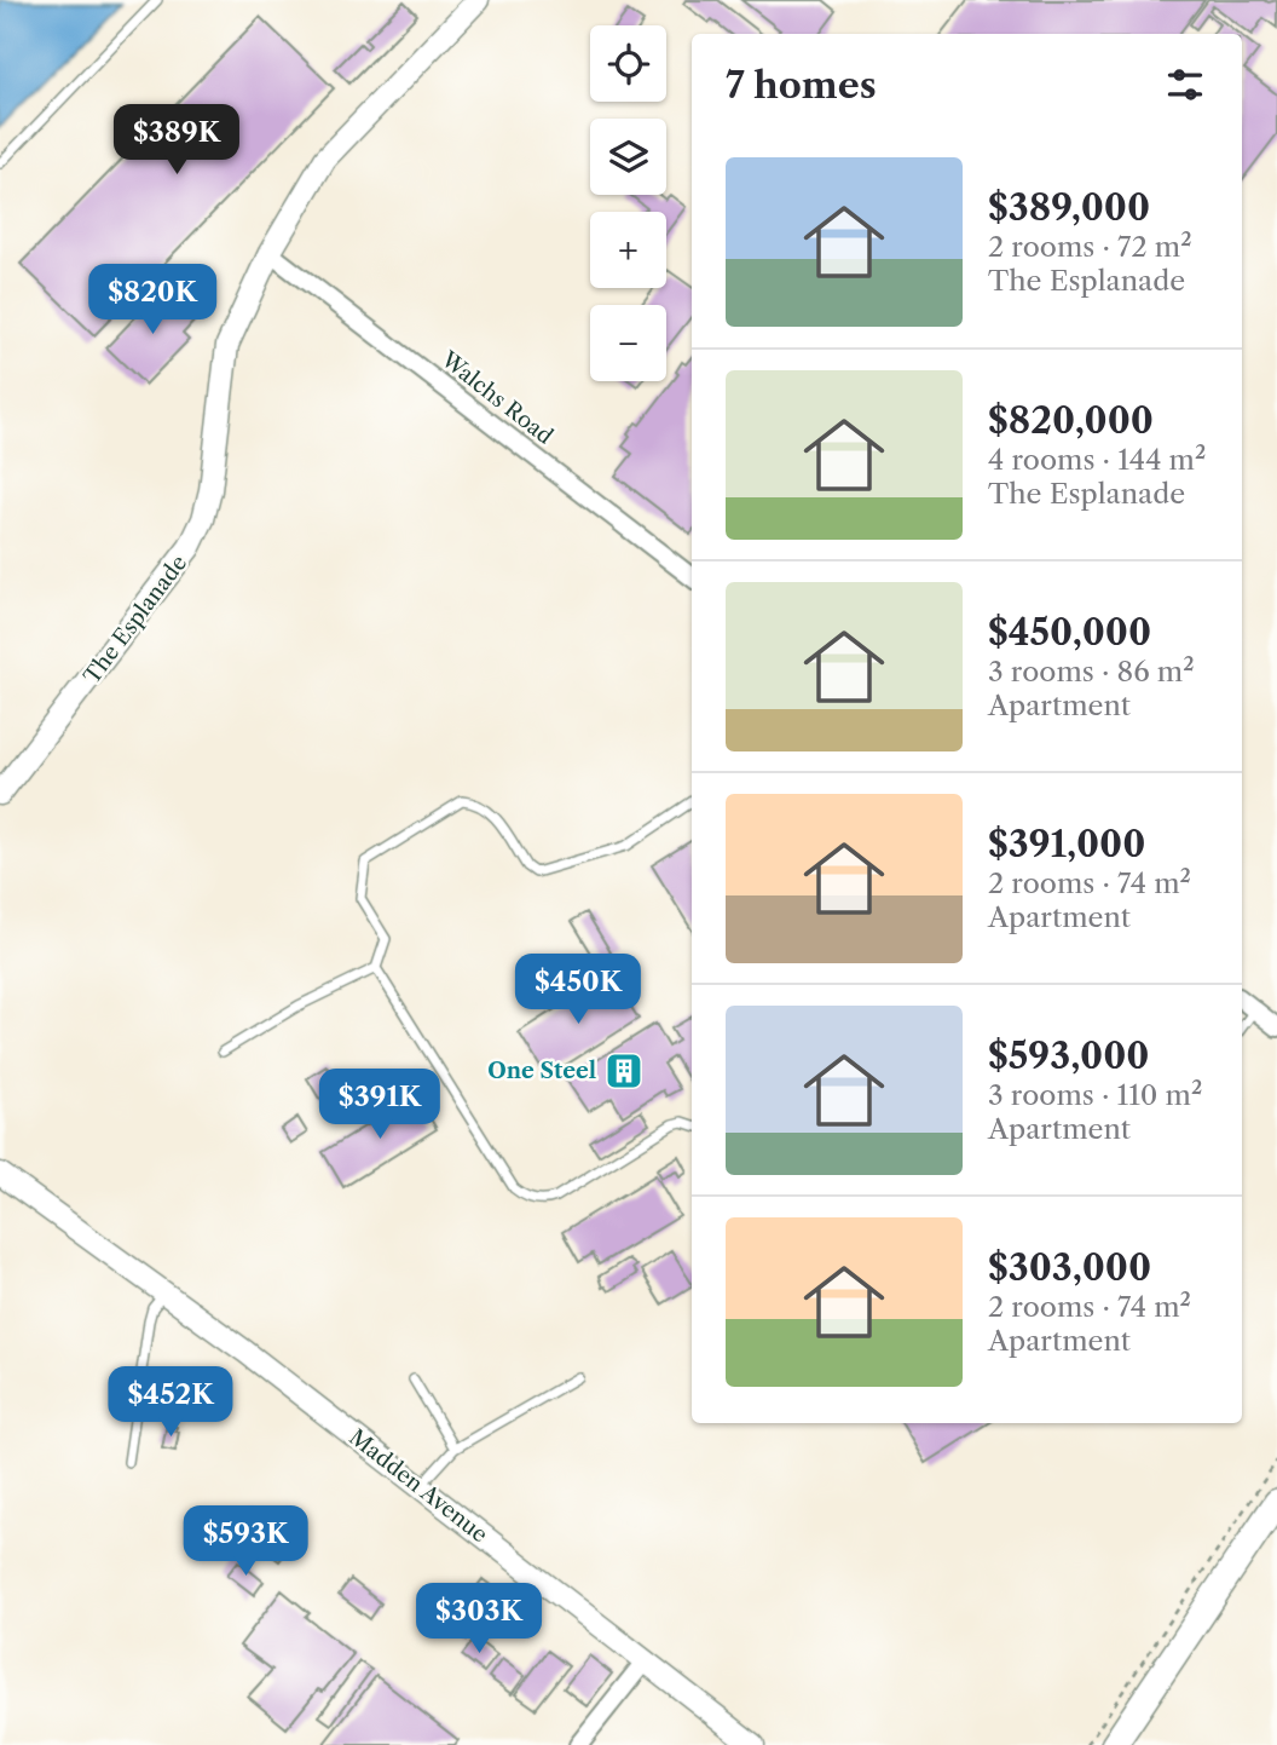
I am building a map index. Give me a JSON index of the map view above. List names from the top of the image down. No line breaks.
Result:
{"streets":{"street":["Walchs Road","The Esplanade","Madden Avenue"]},"crossings":[["Walchs Road","The Esplanade"]],"places":{"building":["One Steel"]},"page":{"map_buttons":["+","−"],"heading":"7 homes","price":["$389K","$820K","$450K","$391K","$452K","$593K","$303K"],"list":[{"name":"$389,000","note":"2 rooms · 72 m² · The Esplanade"},{"name":"$820,000","note":"4 rooms · 144 m² · The Esplanade"},{"name":"$450,000","note":"3 rooms · 86 m² · Apartment"},{"name":"$391,000","note":"2 rooms · 74 m² · Apartment"},{"name":"$593,000","note":"3 rooms · 110 m² · Apartment"},{"name":"$303,000","note":"2 rooms · 74 m² · Apartment"}]}}
